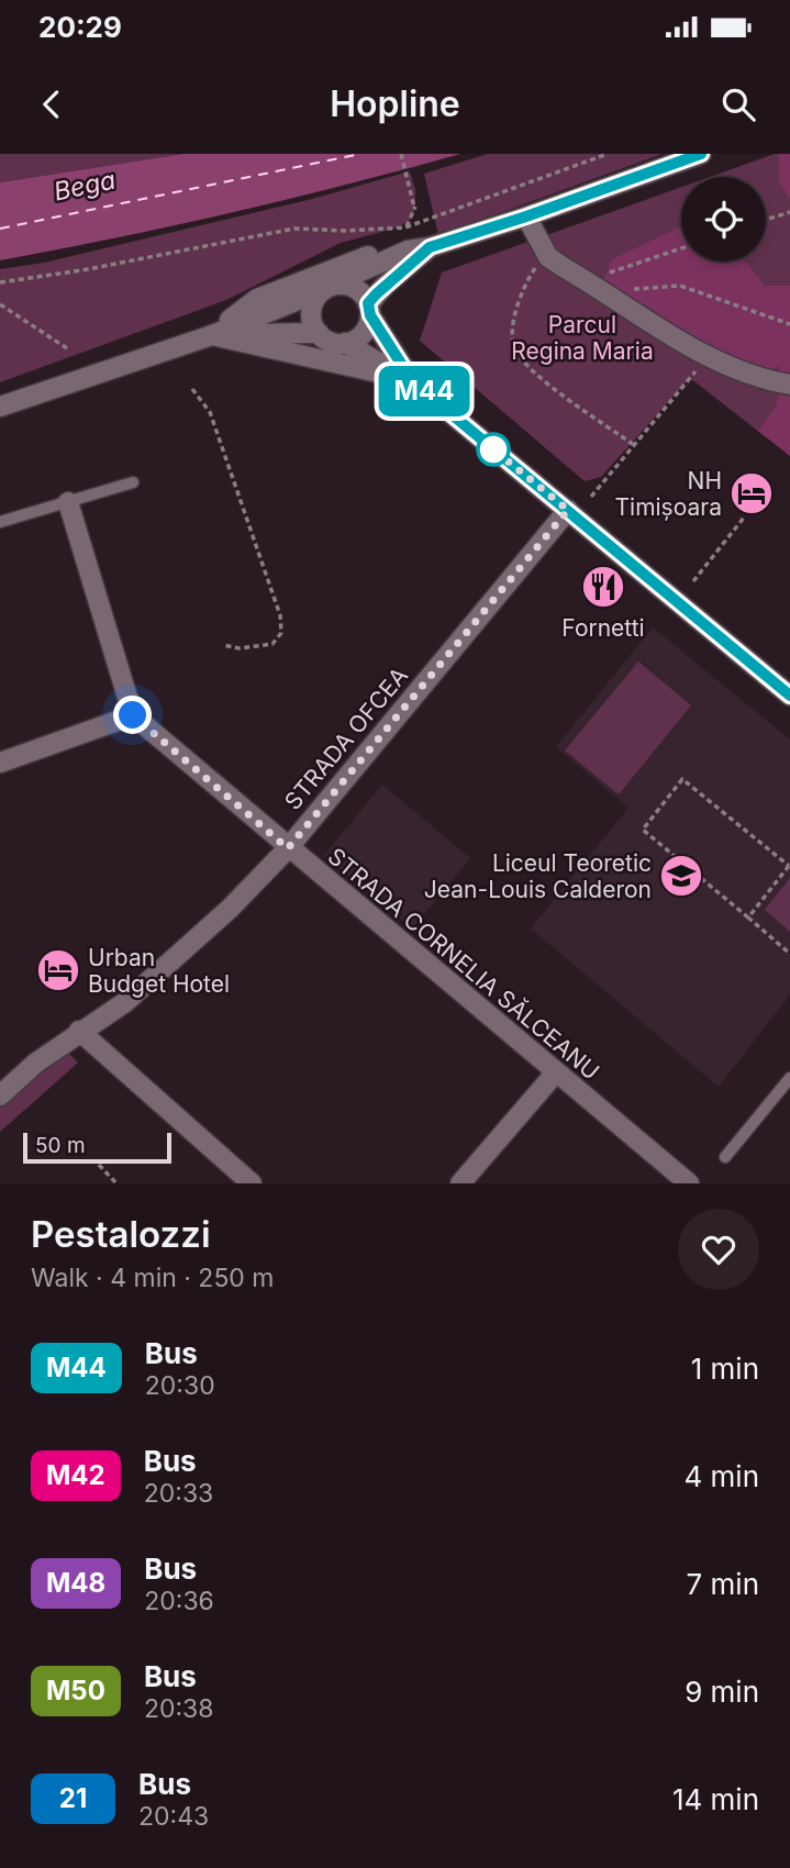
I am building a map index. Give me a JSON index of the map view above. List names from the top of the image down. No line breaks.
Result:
{"streets":{"street":["STRADA OFCEA","STRADA CORNELIA SĂLCEANU"]},"crossings":[["STRADA OFCEA","STRADA CORNELIA SĂLCEANU"]],"water":["Bega"],"parks":["Parcul Regina Maria"],"places":{"hotel":["NH Timișoara","Urban Budget Hotel"],"restaurant":["Fornetti"],"school or university":["Liceul Teoretic Jean-Louis Calderon"]},"lines":["bus line M44"],"scale_bar":"50 m","page":{"status":"20:29","header":"Hopline","on_map":"M44","scale":"50 m","heading":["Pestalozzi","Walk · 4 min · 250 m"],"list":[{"mark":"M44","name":"Bus","note":"20:30","value":"1 min"},{"mark":"M42","name":"Bus","note":"20:33","value":"4 min"},{"mark":"M48","name":"Bus","note":"20:36","value":"7 min"},{"mark":"M50","name":"Bus","note":"20:38","value":"9 min"},{"mark":"21","name":"Bus","note":"20:43","value":"14 min"}]}}
